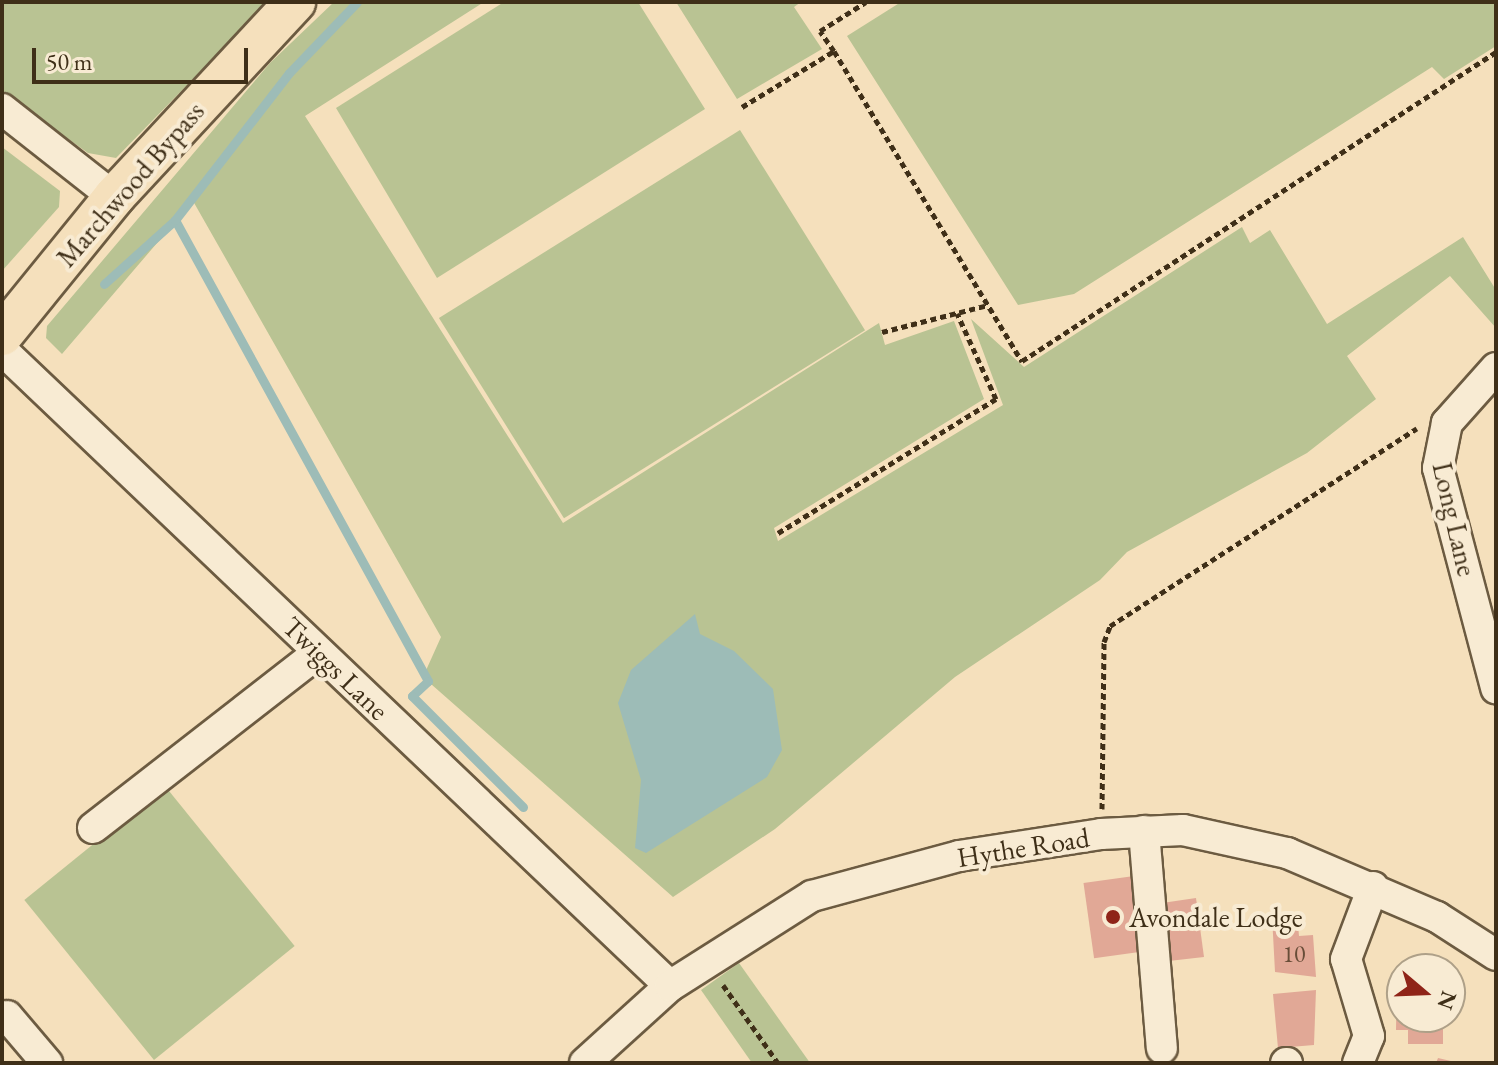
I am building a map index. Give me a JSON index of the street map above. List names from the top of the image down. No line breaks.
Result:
{"streets":{"main road":["Marchwood Bypass"],"street":["Long Lane","Twiggs Lane","Hythe Road"]},"crossings":[["Twiggs Lane","Hythe Road"]],"places":["Avondale Lodge"],"house_numbers":["10"],"scale_bar":"50 m","north":"right"}
